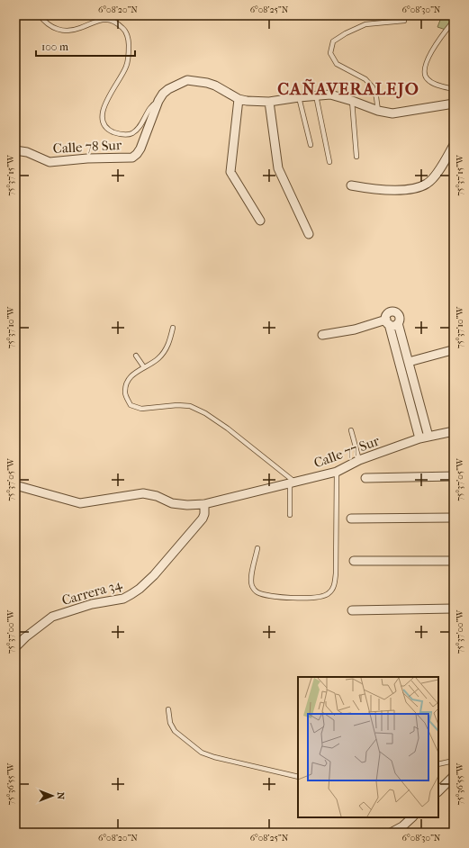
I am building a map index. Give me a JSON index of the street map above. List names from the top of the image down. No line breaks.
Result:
{"streets":{"street":["Calle 78 Sur","Calle 77 Sur","Carrera 34"]},"crossings":[["Calle 77 Sur","Carrera 34"]],"districts":["CAÑAVERALEJO"],"scale_bar":"100 m","north":"right","coordinates":["6°08'20\"N","6°08'25\"N","6°08'30\"N","75°37'15\"W","75°37'10\"W","75°37'05\"W","75°37'00\"W","75°36'55\"W"]}
